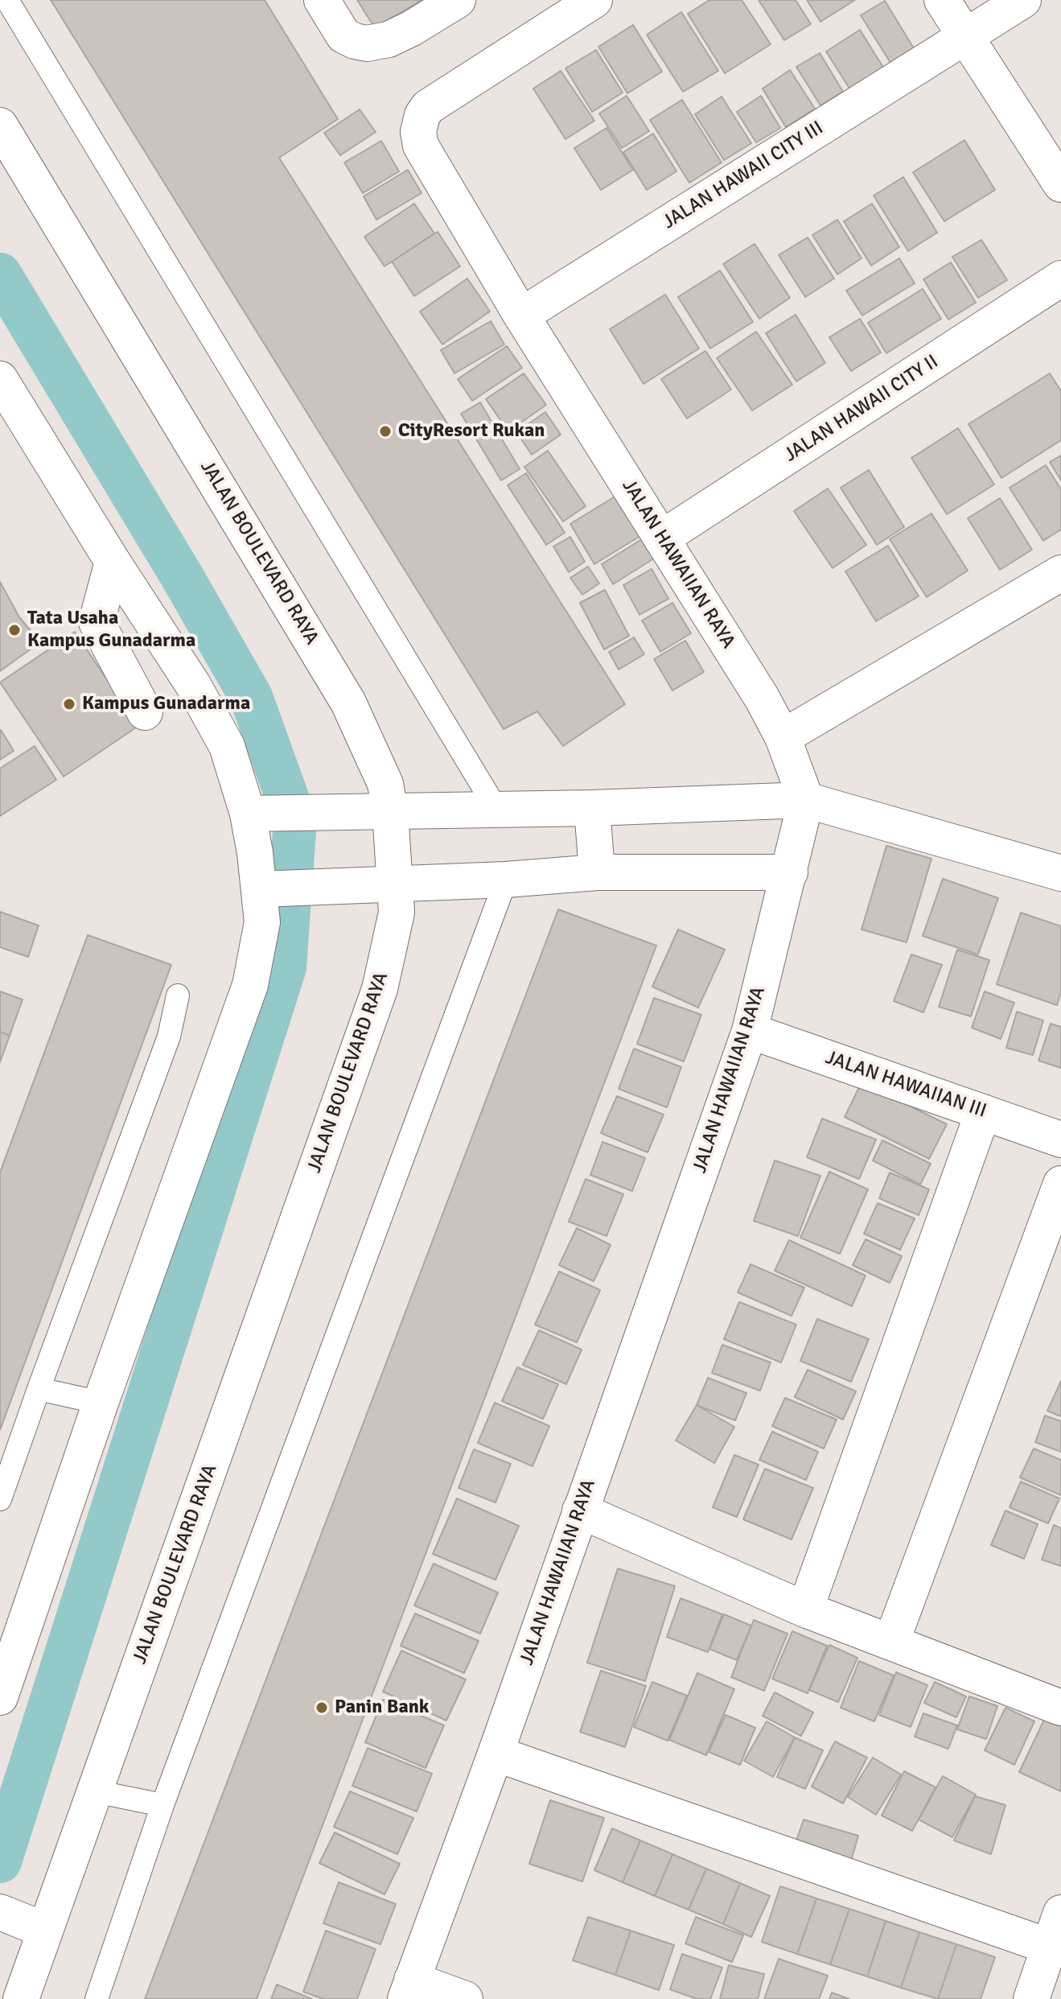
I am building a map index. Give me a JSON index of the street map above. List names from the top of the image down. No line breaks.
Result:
{"streets":{"street":["JALAN HAWAII CITY III","JALAN HAWAII CITY II","JALAN BOULEVARD RAYA","JALAN HAWAIIAN RAYA","JALAN HAWAIIAN III"]},"crossings":[["JALAN HAWAII CITY III","JALAN HAWAIIAN RAYA"],["JALAN HAWAII CITY II","JALAN HAWAIIAN RAYA"],["JALAN HAWAIIAN RAYA","JALAN HAWAIIAN III"]],"places":["CityResort Rukan","Tata Usaha Kampus Gunadarma","Kampus Gunadarma","Panin Bank"]}
